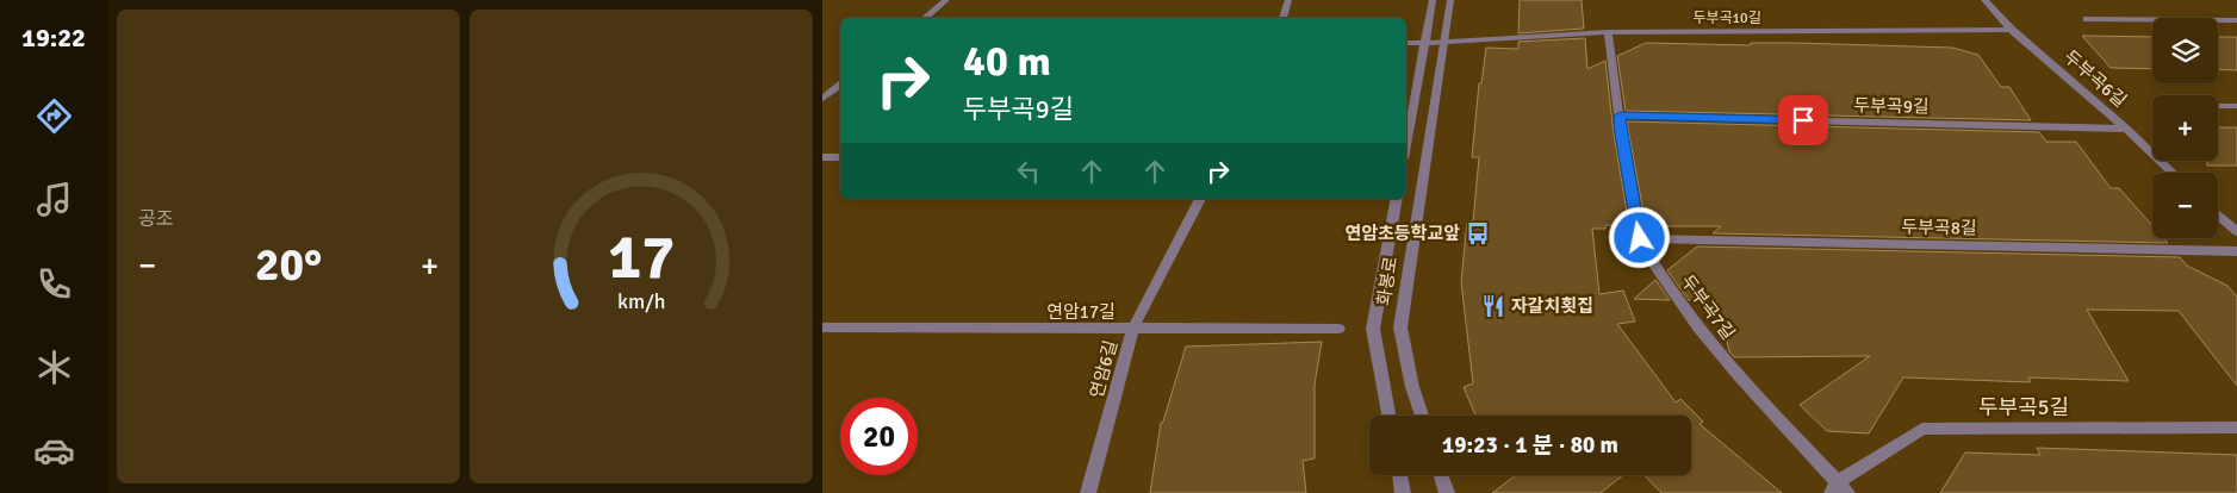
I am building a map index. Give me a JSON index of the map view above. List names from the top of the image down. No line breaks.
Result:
{"streets":{"street":["두부곡10길","두부곡6길","두부곡9길","두부곡8길","화봉로","두부곡7길","연암17길","연암6길","두부곡5길"]},"crossings":[["두부곡10길","두부곡6길"],["두부곡10길","화봉로"],["두부곡10길","두부곡7길"],["두부곡6길","두부곡9길"],["두부곡9길","두부곡7길"],["두부곡8길","두부곡7길"],["두부곡7길","두부곡5길"],["연암17길","연암6길"]],"places":{"bus stop":["연암초등학교앞"],"restaurant":["자갈치횟집"]},"page":{"tabs":"19:22","tile":"공조","map_buttons":["+","−"],"turn":["40 m","두부곡9길"],"heat":["−","20°","+"],"limit":"20","trip":"19:23 · 1 분 · 80 m","gauge":["17","km/h"]}}
